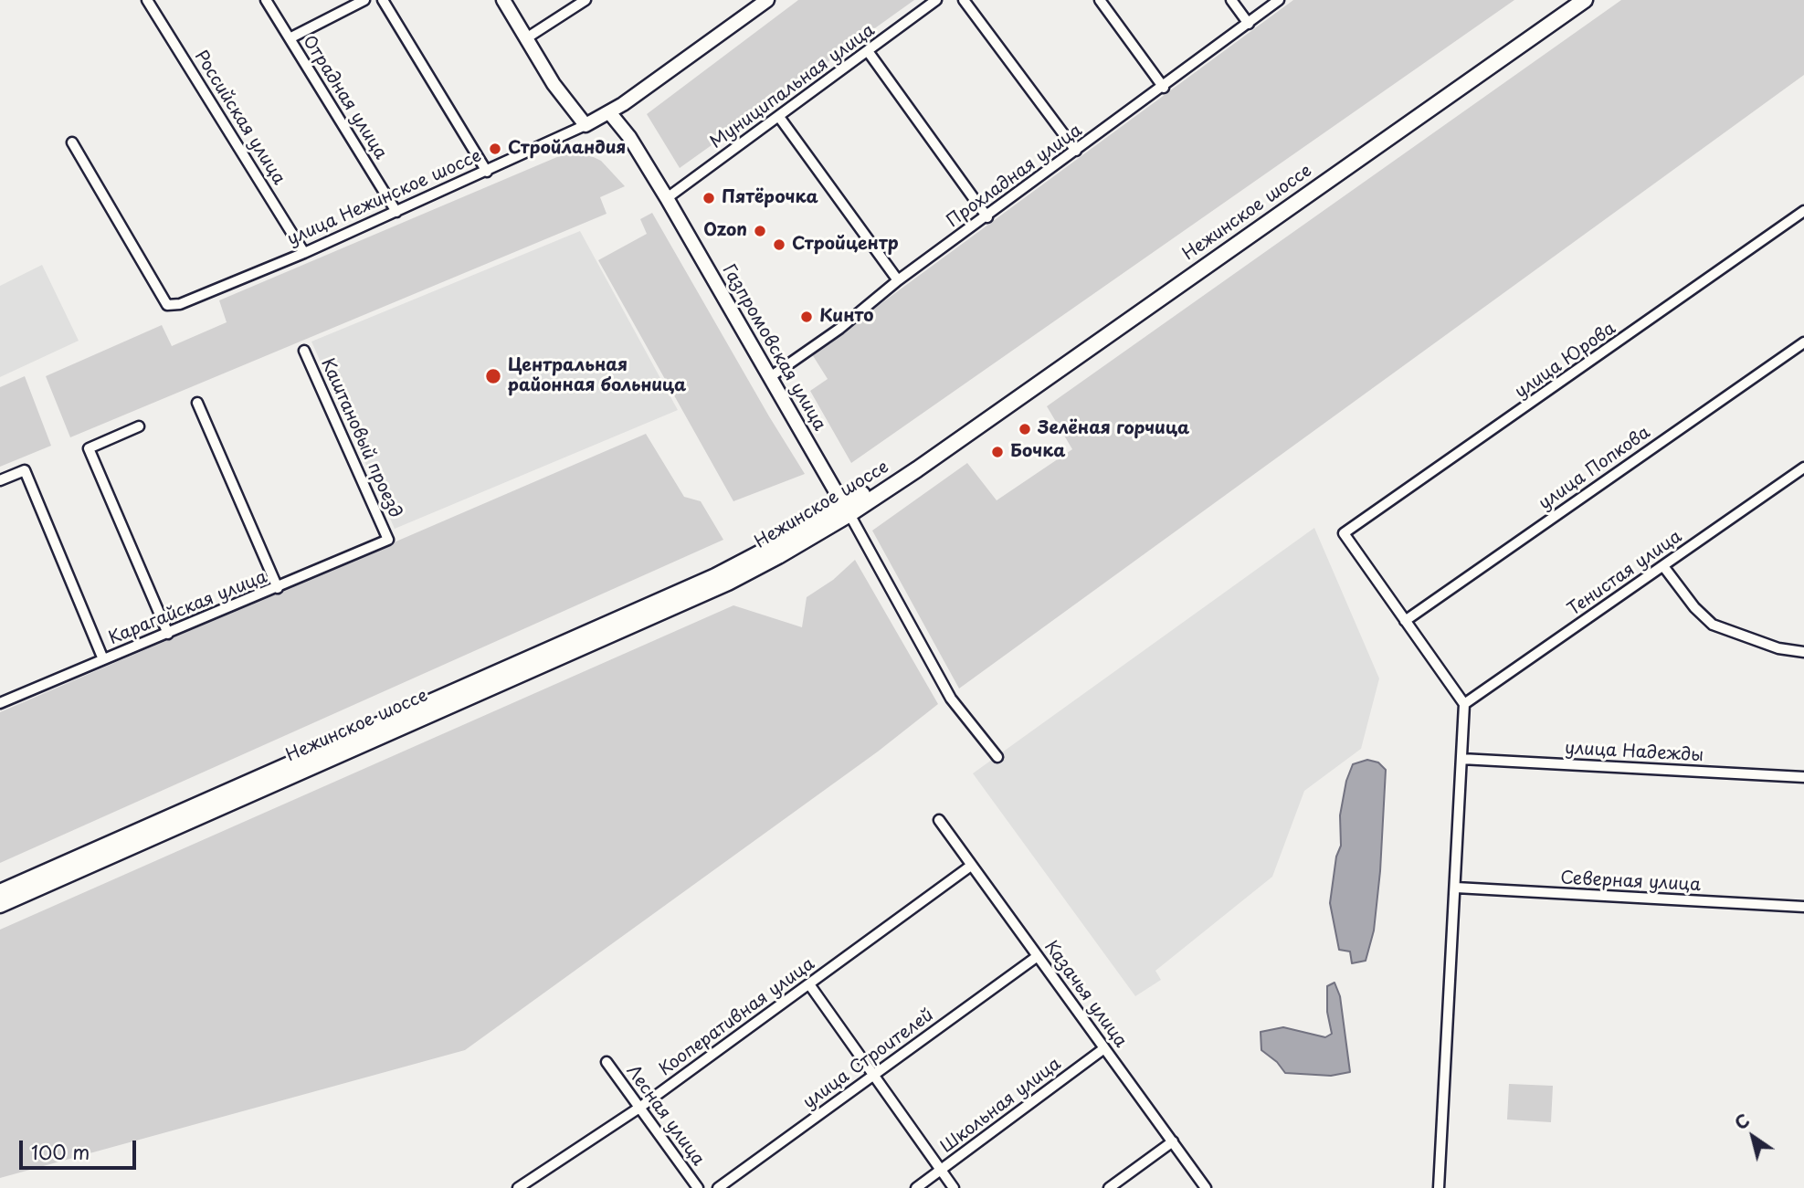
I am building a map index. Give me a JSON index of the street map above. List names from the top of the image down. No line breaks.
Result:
{"streets":{"main road":["улица Нежинское шоссе","Нежинское шоссе","Газпромовская улица"],"street":["Муниципальная улица","Отрадная улица","Российская улица","Прохладная улица","улица Юрова","Каштановый проезд","улица Попкова","Тенистая улица","Карагайская улица","улица Надежды","Северная улица","Казачья улица","Кооперативная улица","улица Строителей","Школьная улица","Лесная улица"]},"crossings":[["Муниципальная улица","Газпромовская улица"],["Отрадная улица","улица Нежинское шоссе"],["Российская улица","улица Нежинское шоссе"],["Прохладная улица","Газпромовская улица"],["улица Нежинское шоссе","Газпромовская улица"],["Нежинское шоссе","Газпромовская улица"],["улица Юрова","улица Попкова"],["Каштановый проезд","Карагайская улица"],["Казачья улица","Кооперативная улица"],["Казачья улица","улица Строителей"],["Казачья улица","Школьная улица"],["Кооперативная улица","Лесная улица"]],"places":["Стройландия","Пятёрочка","Ozon","Стройцентр","Кинто","Центральная районная больница","Зелёная горчица","Бочка"],"scale_bar":"100 m","north":"top left"}
